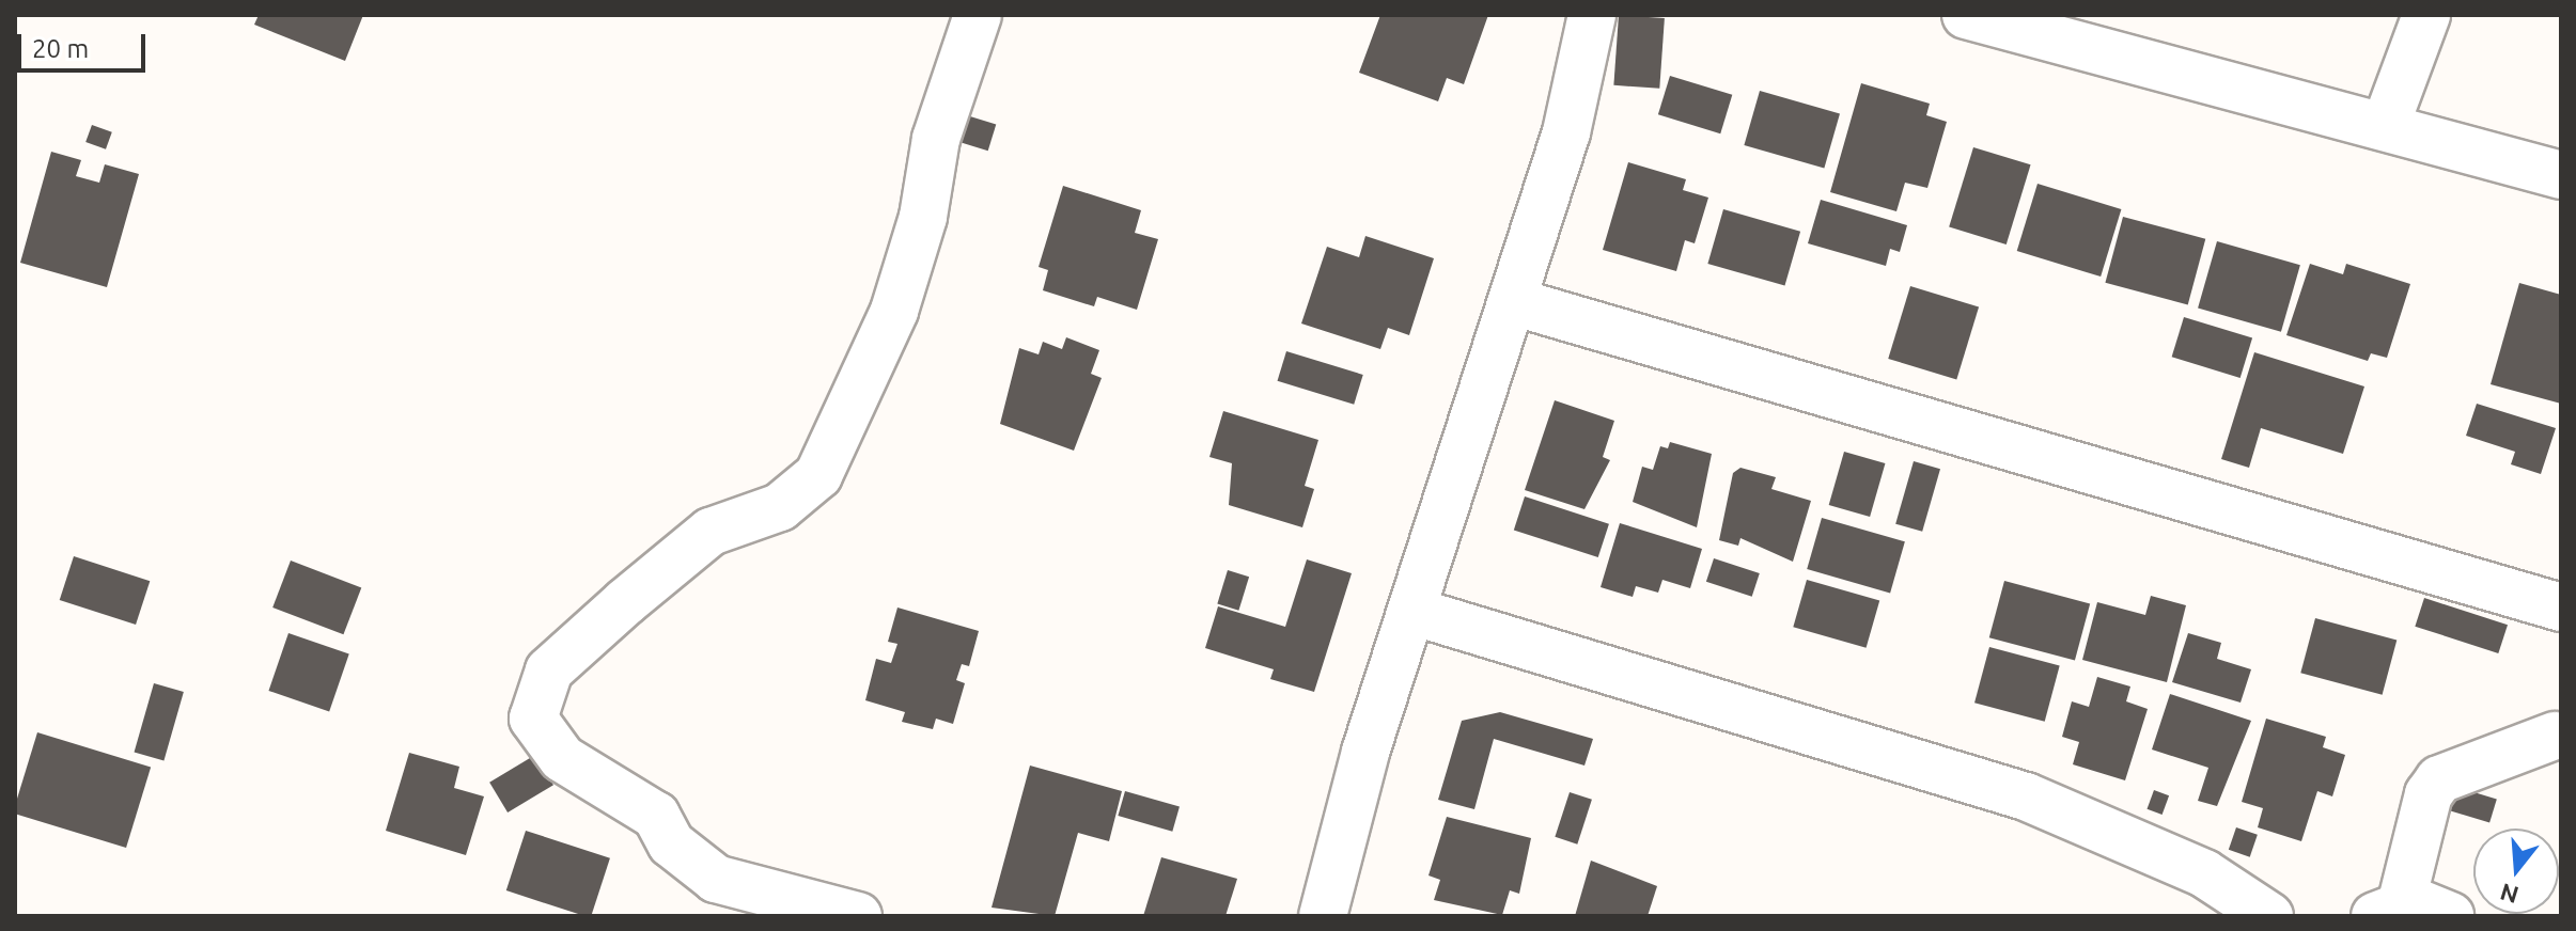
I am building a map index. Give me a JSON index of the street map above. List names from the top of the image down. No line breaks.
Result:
{"scale_bar":"20 m","north":"bottom"}
